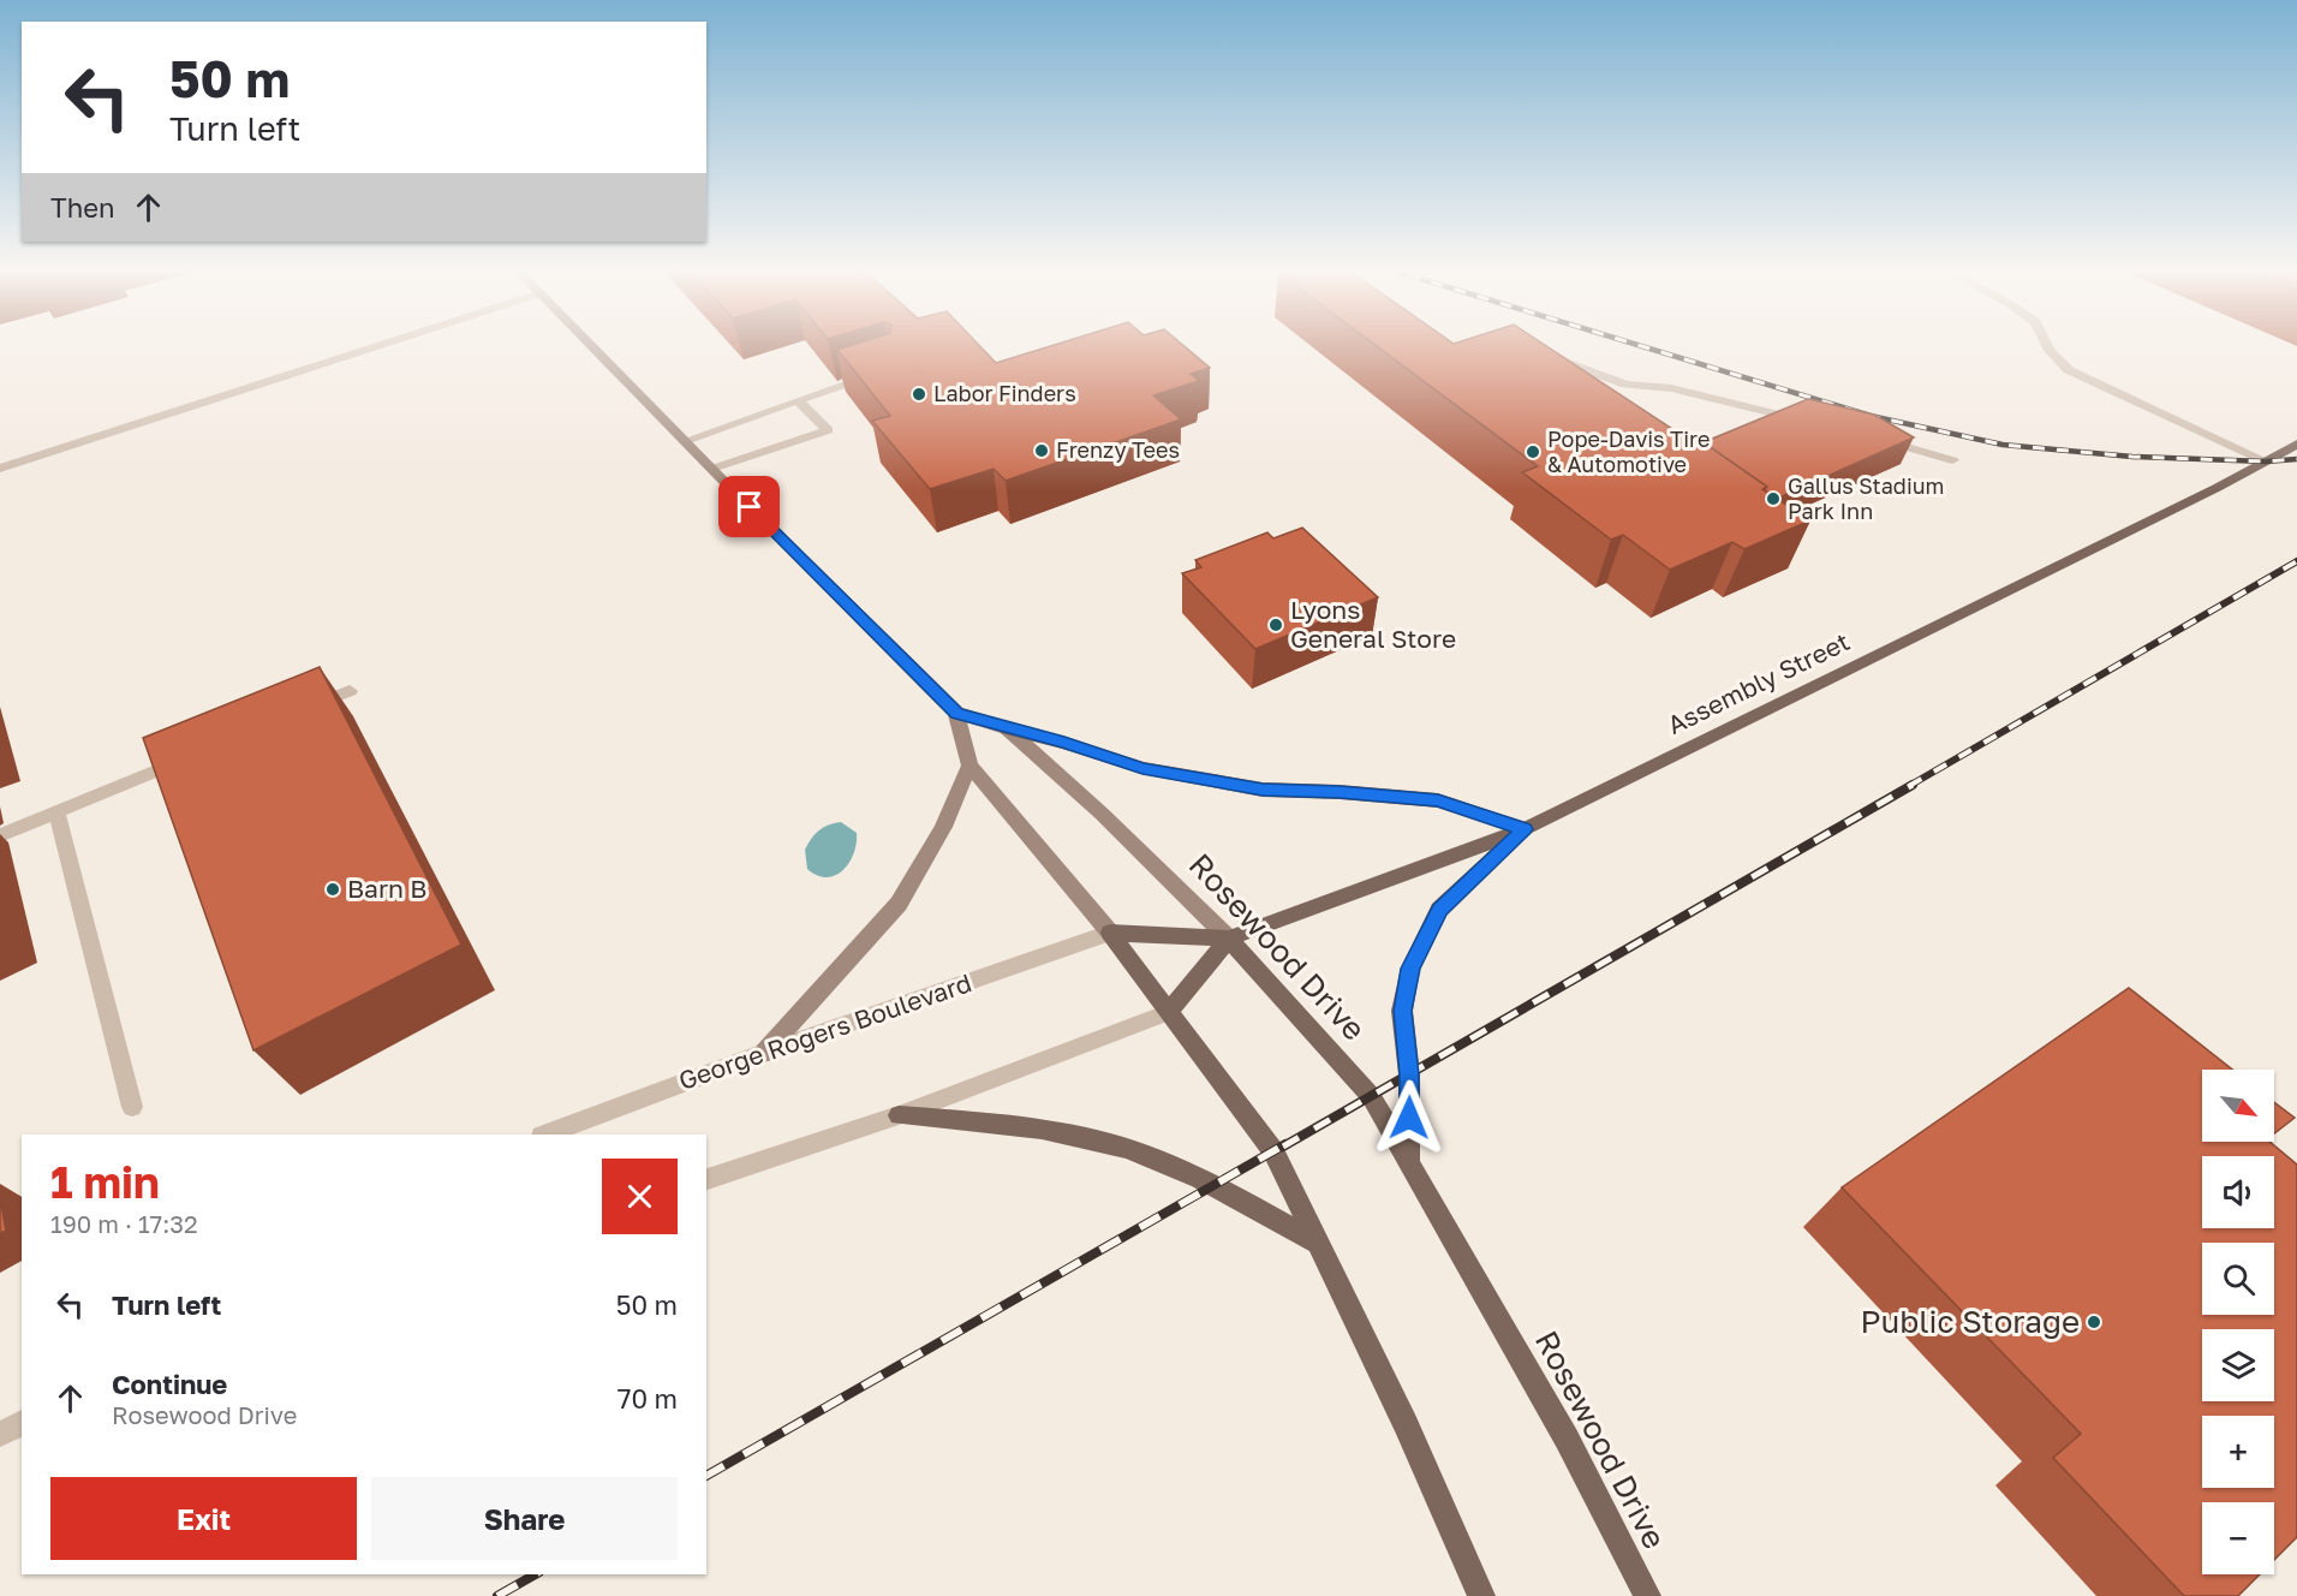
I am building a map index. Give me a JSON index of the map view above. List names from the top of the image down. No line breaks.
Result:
{"streets":{"main road":["Assembly Street","Rosewood Drive"],"street":["George Rogers Boulevard"]},"crossings":[["Assembly Street","Rosewood Drive"],["Assembly Street","George Rogers Boulevard"]],"places":["Labor Finders","Frenzy Tees","Pope-Davis Tire & Automotive","Gallus Stadium Park Inn","Lyons General Store","Barn B","Public Storage"],"north":"bottom right","page":{"turn":["50 m","Turn left"],"then":"Then","map_buttons":["+","−"],"heading":["1 min","190 m · 17:32"],"list":[{"name":"Turn left","value":"50 m"},{"name":"Continue","note":"Rosewood Drive","value":"70 m"}],"buttons":["Exit","Share"]}}
